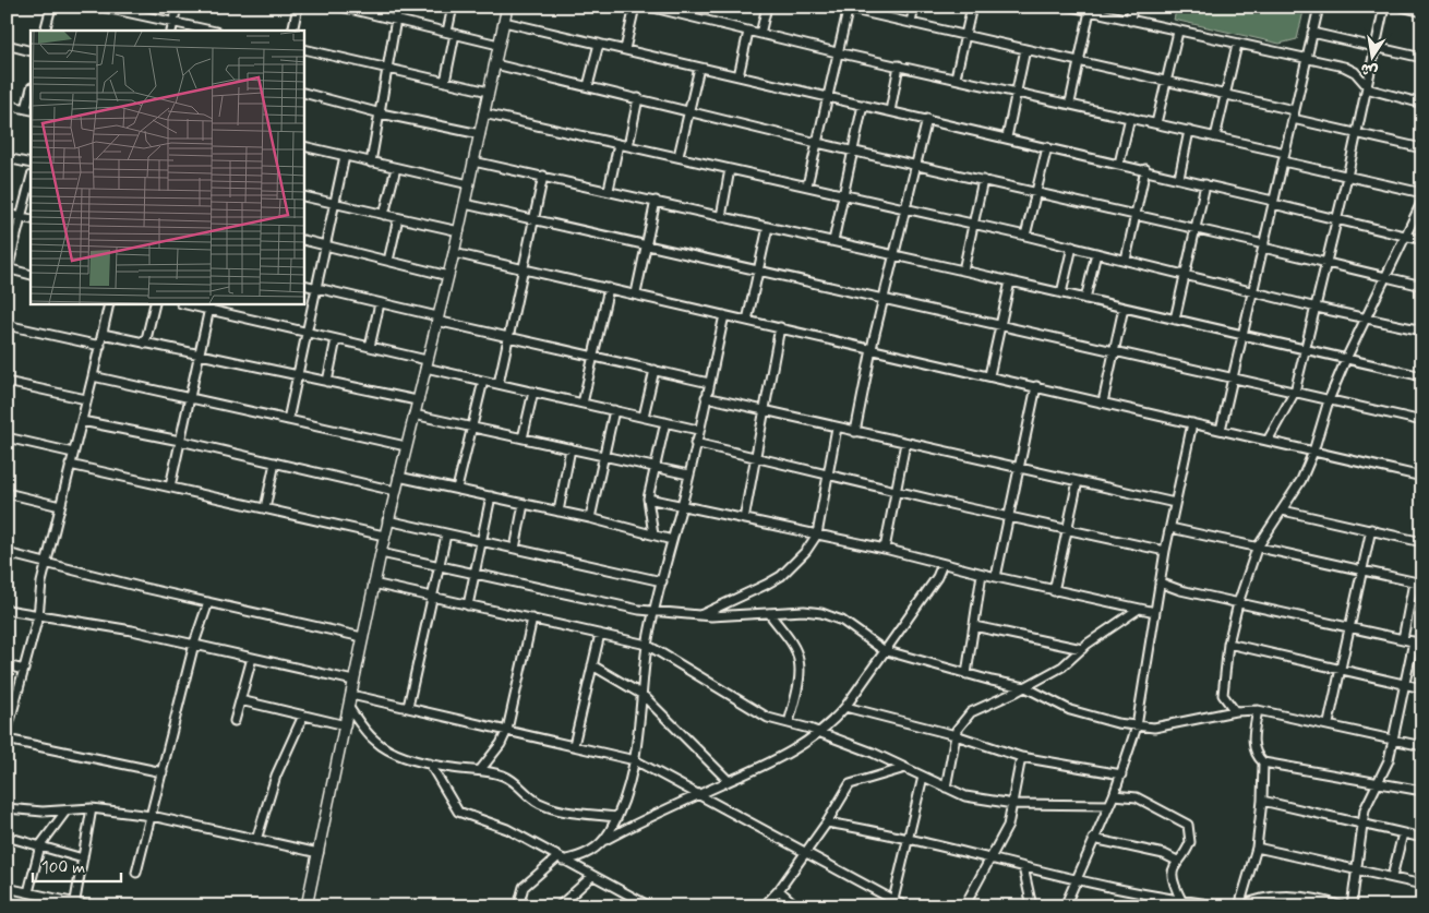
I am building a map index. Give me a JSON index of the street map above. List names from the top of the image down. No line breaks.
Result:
{"scale_bar":"100 m","north":"bottom"}
